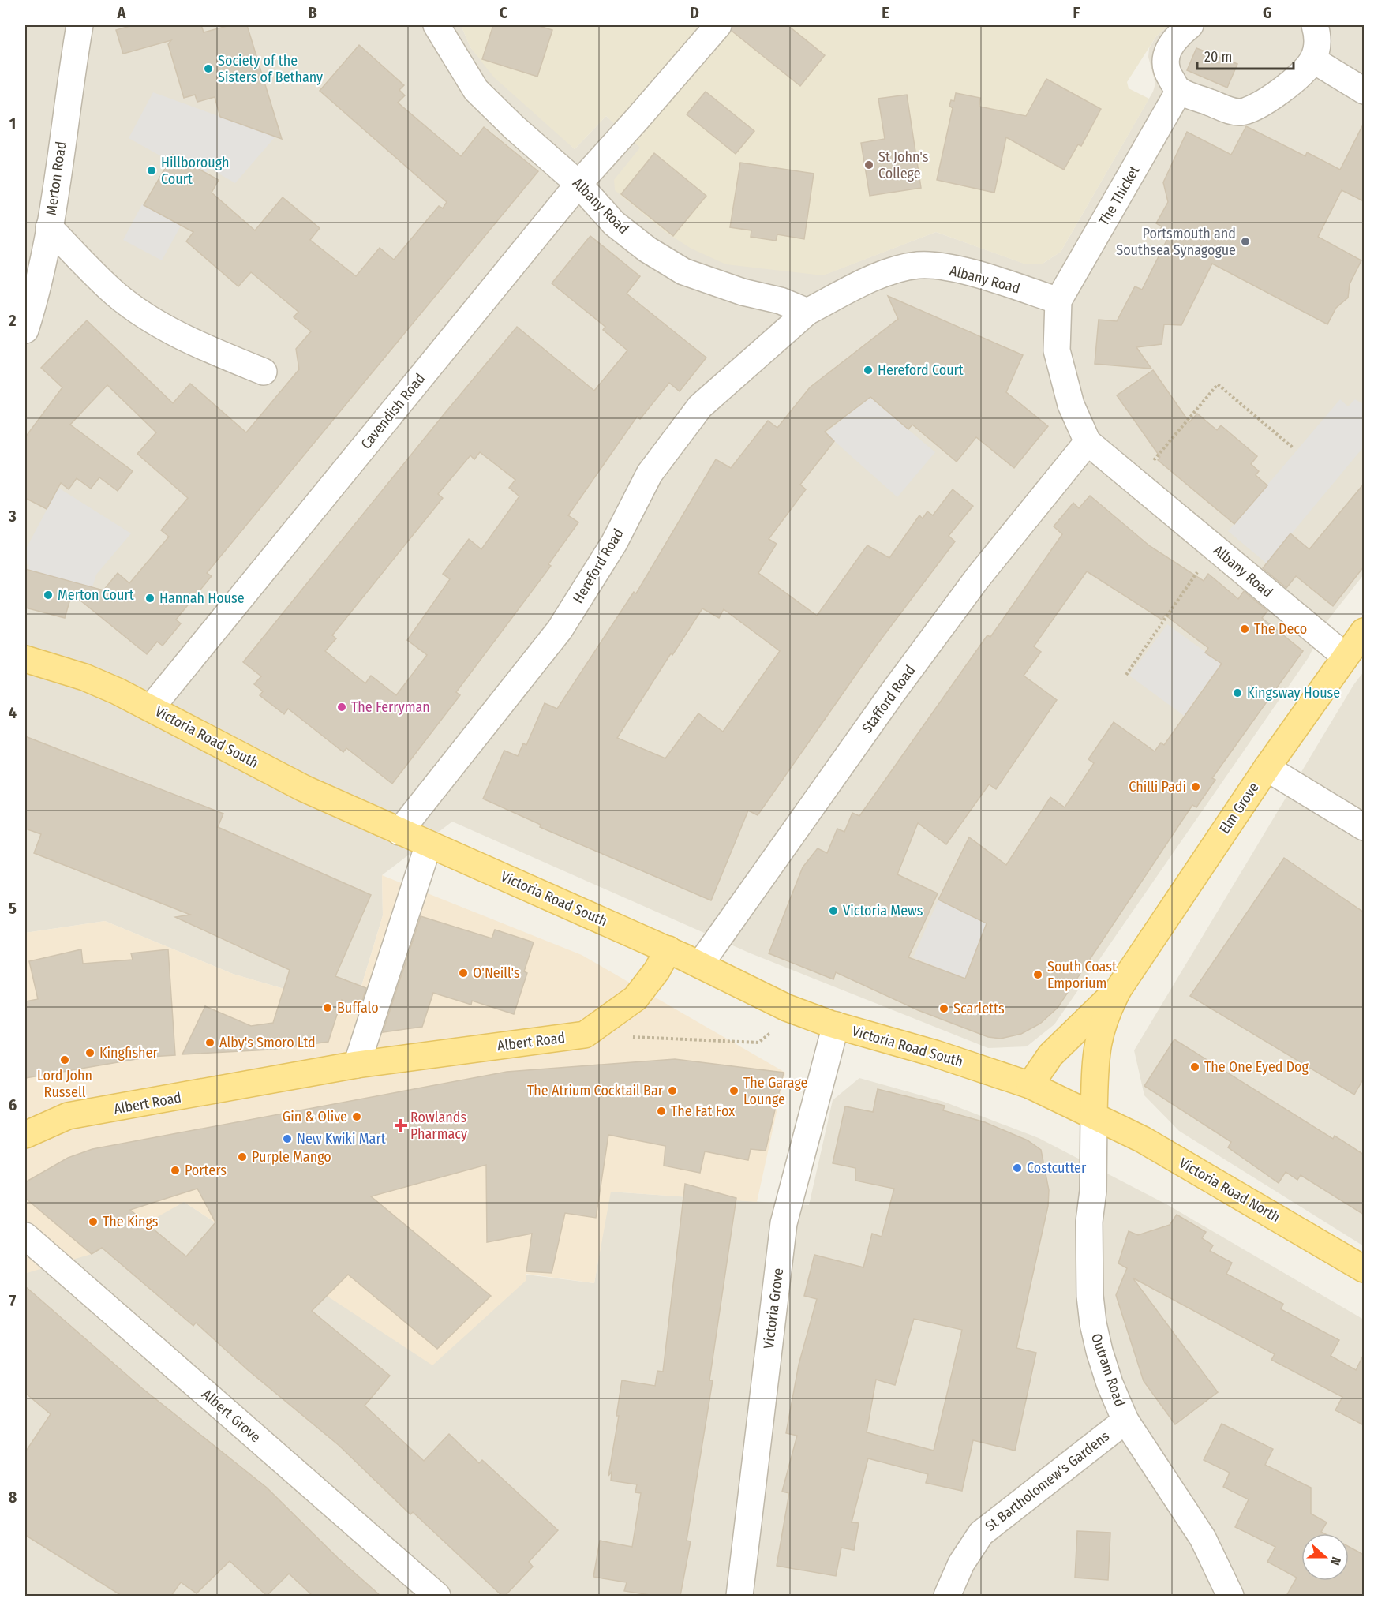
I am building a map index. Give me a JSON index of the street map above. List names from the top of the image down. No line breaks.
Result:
{"streets":{"main road":["Victoria Road South","Elm Grove","Albert Road","Victoria Road North"],"street":["Merton Road","The Thicket","Albany Road","Cavendish Road","Hereford Road","Stafford Road","Victoria Grove","Outram Road","Albert Grove","St Bartholomew's Gardens"]},"crossings":[["The Thicket","Albany Road"],["Albany Road","Cavendish Road"],["Albany Road","Hereford Road"],["Albany Road","Stafford Road"],["Albany Road","Elm Grove"],["Cavendish Road","Victoria Road South"],["Hereford Road","Victoria Road South"],["Stafford Road","Victoria Road South"],["Victoria Road South","Elm Grove"],["Victoria Road South","Albert Road"],["Victoria Road South","Victoria Road North"],["Victoria Road South","Victoria Grove"],["Victoria Road South","Outram Road"],["Elm Grove","Victoria Road North"],["Elm Grove","Outram Road"],["Victoria Road North","Outram Road"],["Outram Road","St Bartholomew's Gardens"]],"places":{"other":["Society of the Sisters of Bethany","St John's College","Hillborough Court","Portsmouth and Southsea Synagogue","Hereford Court","Merton Court","Hannah House","The Deco","Kingsway House","The Ferryman","Chilli Padi","Victoria Mews","O'Neill's","South Coast Emporium","Buffalo","Scarletts","Alby's Smoro Ltd","Kingfisher","Lord John Russell","The One Eyed Dog","The Atrium Cocktail Bar","The Garage Lounge","The Fat Fox","Gin & Olive","New Kwiki Mart","Purple Mango","Costcutter","Porters","The Kings"],"health":["Rowlands Pharmacy"]},"scale_bar":"20 m","north":"right","grid":{"columns":["A","B","C","D","E","F","G"],"rows":["1","2","3","4","5","6","7","8"]}}
